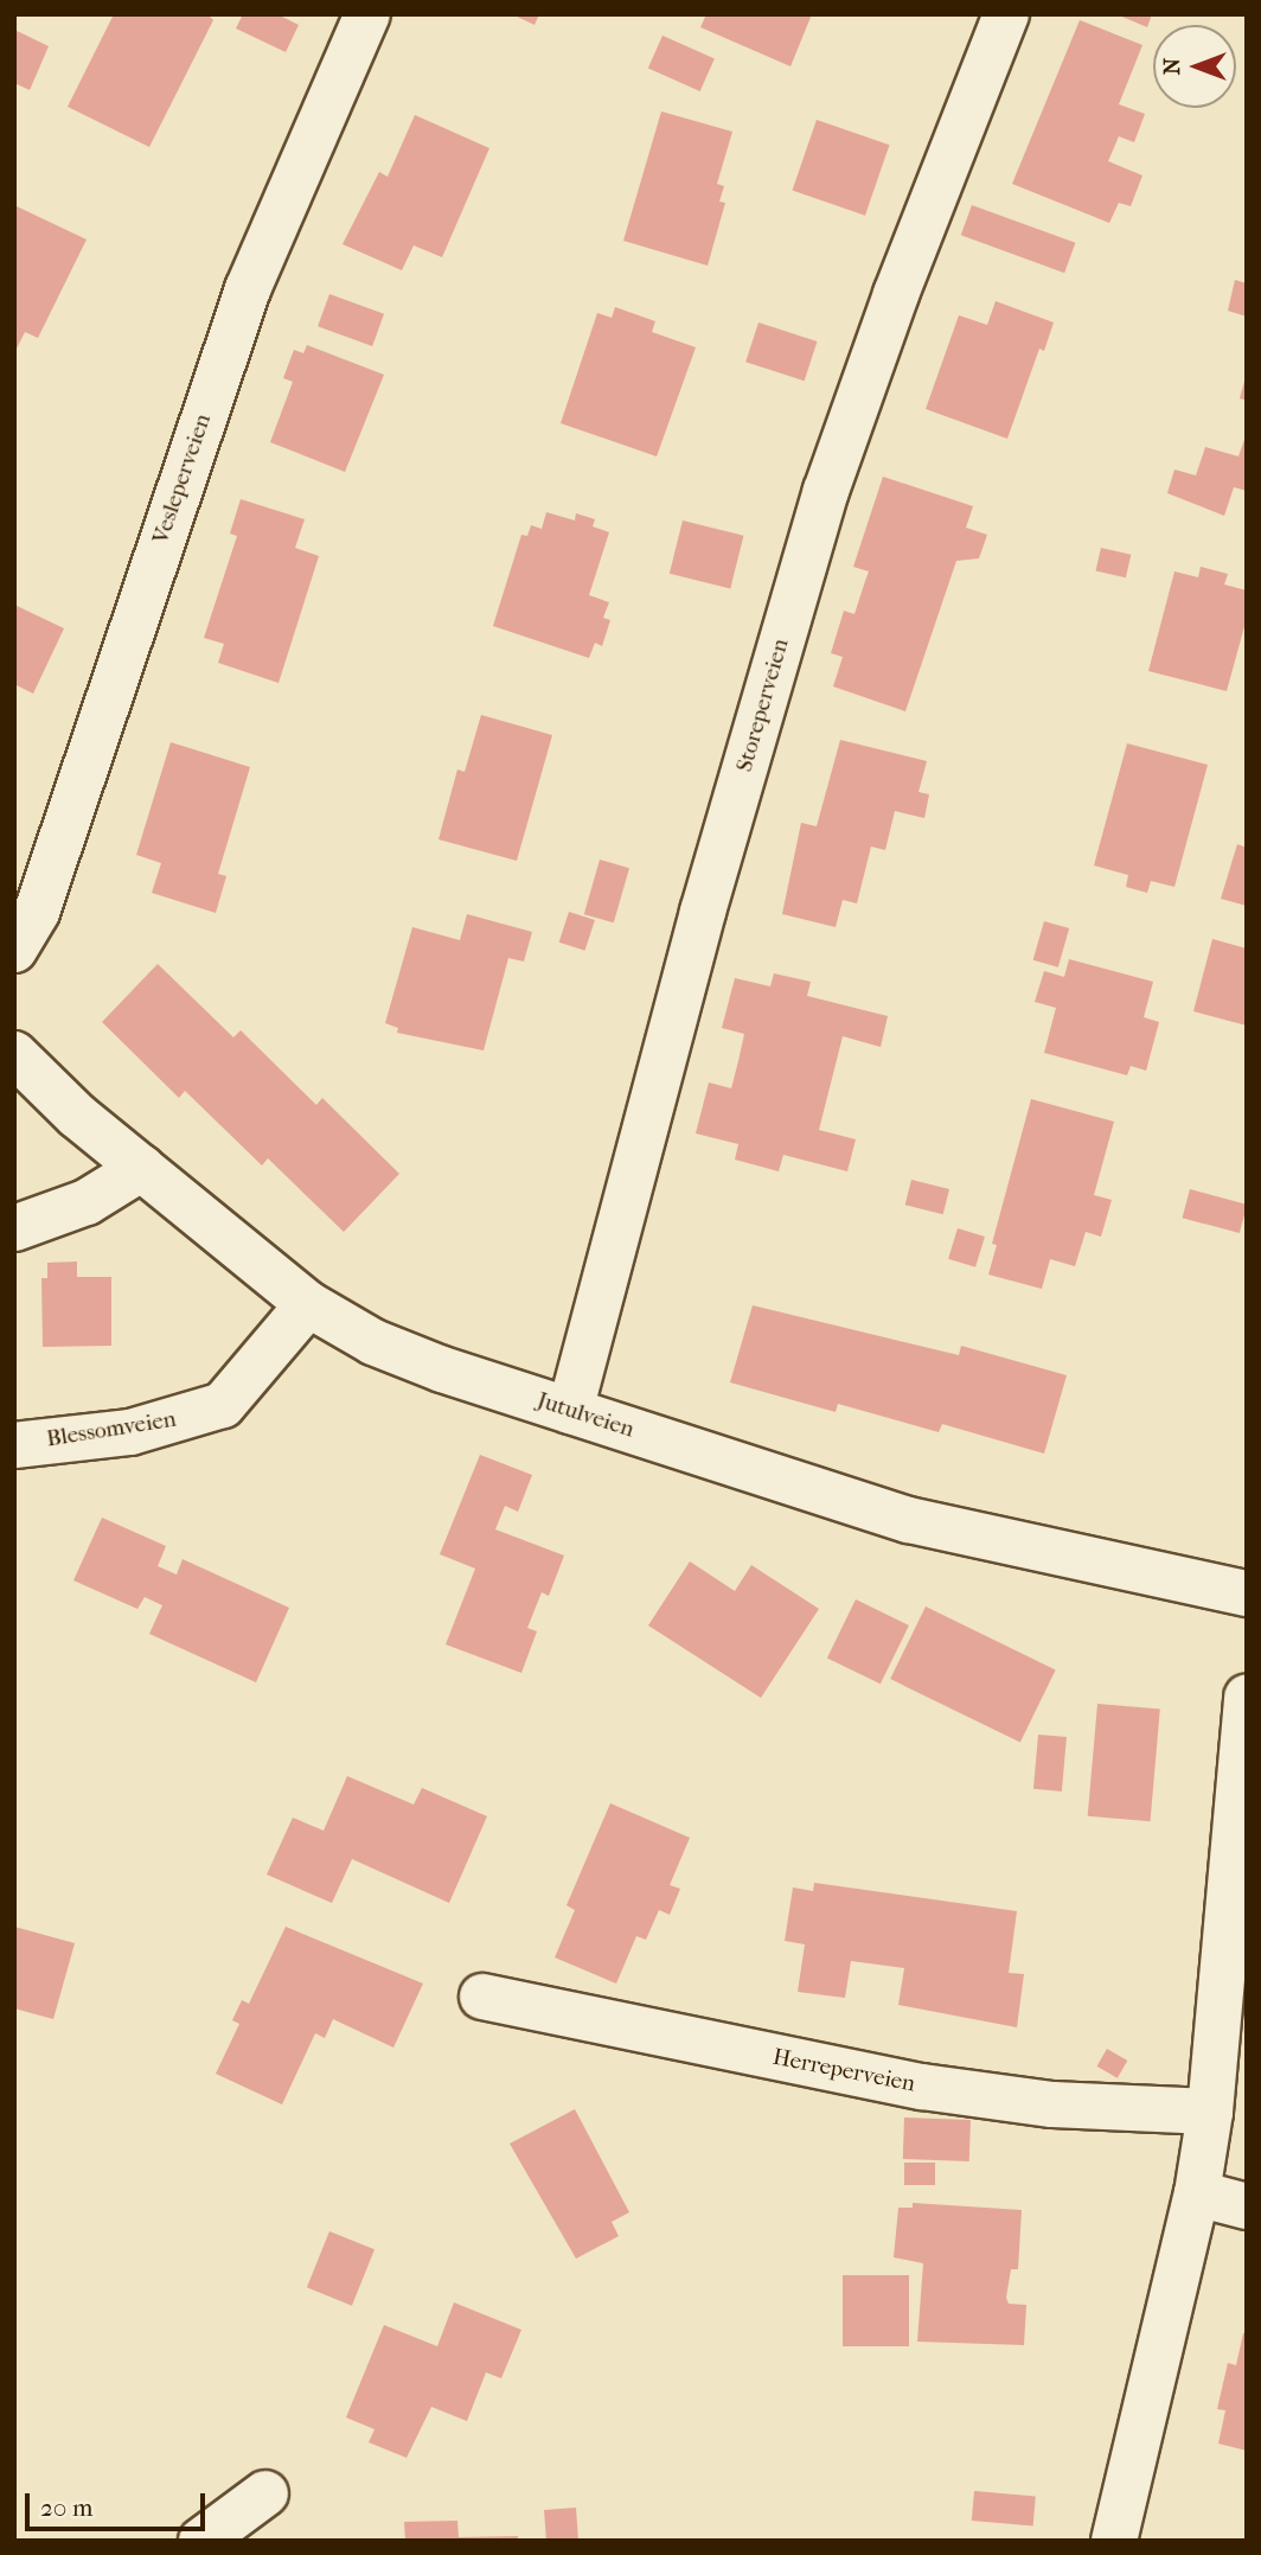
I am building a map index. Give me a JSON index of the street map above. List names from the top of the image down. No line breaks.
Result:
{"streets":{"street":["Vesleperveien","Storeperveien","Jutulveien","Blessomveien","Herreperveien"]},"crossings":[["Storeperveien","Jutulveien"],["Jutulveien","Blessomveien"]],"scale_bar":"20 m","north":"left"}
